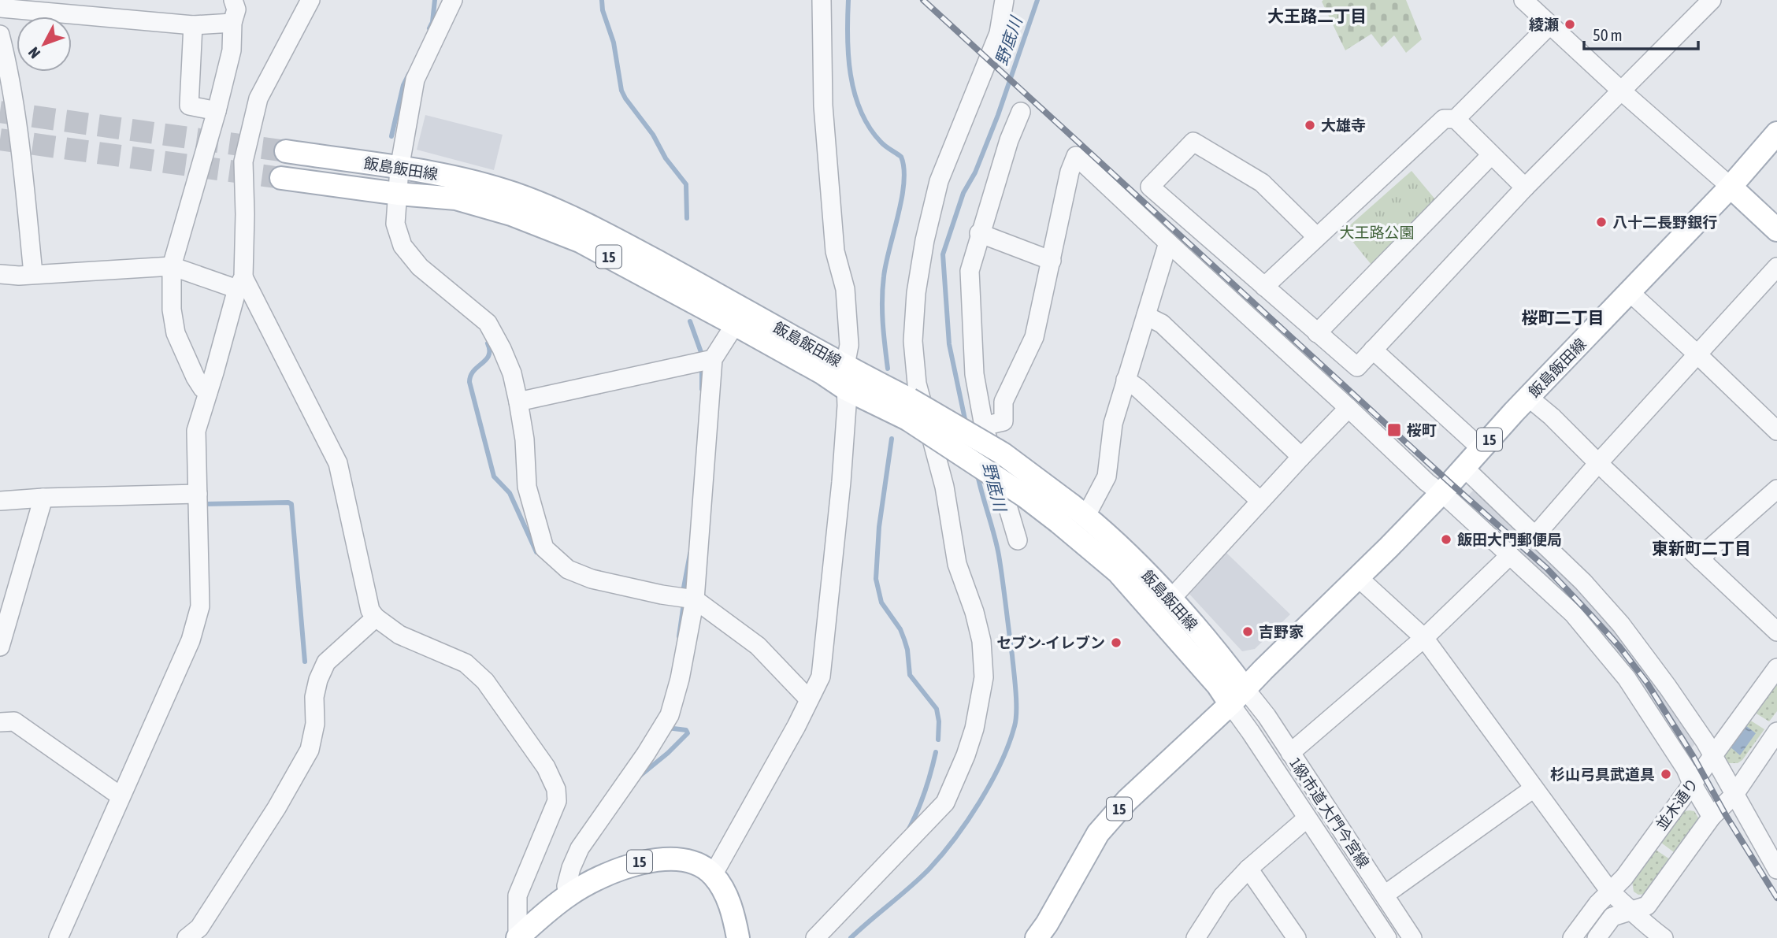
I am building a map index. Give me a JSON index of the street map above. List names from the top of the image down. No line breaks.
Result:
{"streets":{"main road":["飯島飯田線","15"],"street":["並木通り","1級市道 大門今宮線"]},"crossings":[["飯島飯田線","1級市道 大門今宮線"]],"districts":["大王路二丁目","桜町二丁目","東新町二丁目"],"water":["野底川"],"parks":["大王路公園"],"places":{"other":["綾瀬","大雄寺","八十二長野銀行","飯田大門郵便局","吉野家","セブン-イレブン","杉山弓具武道具"],"transit":["桜町"]},"scale_bar":"50 m","north":"bottom left"}
